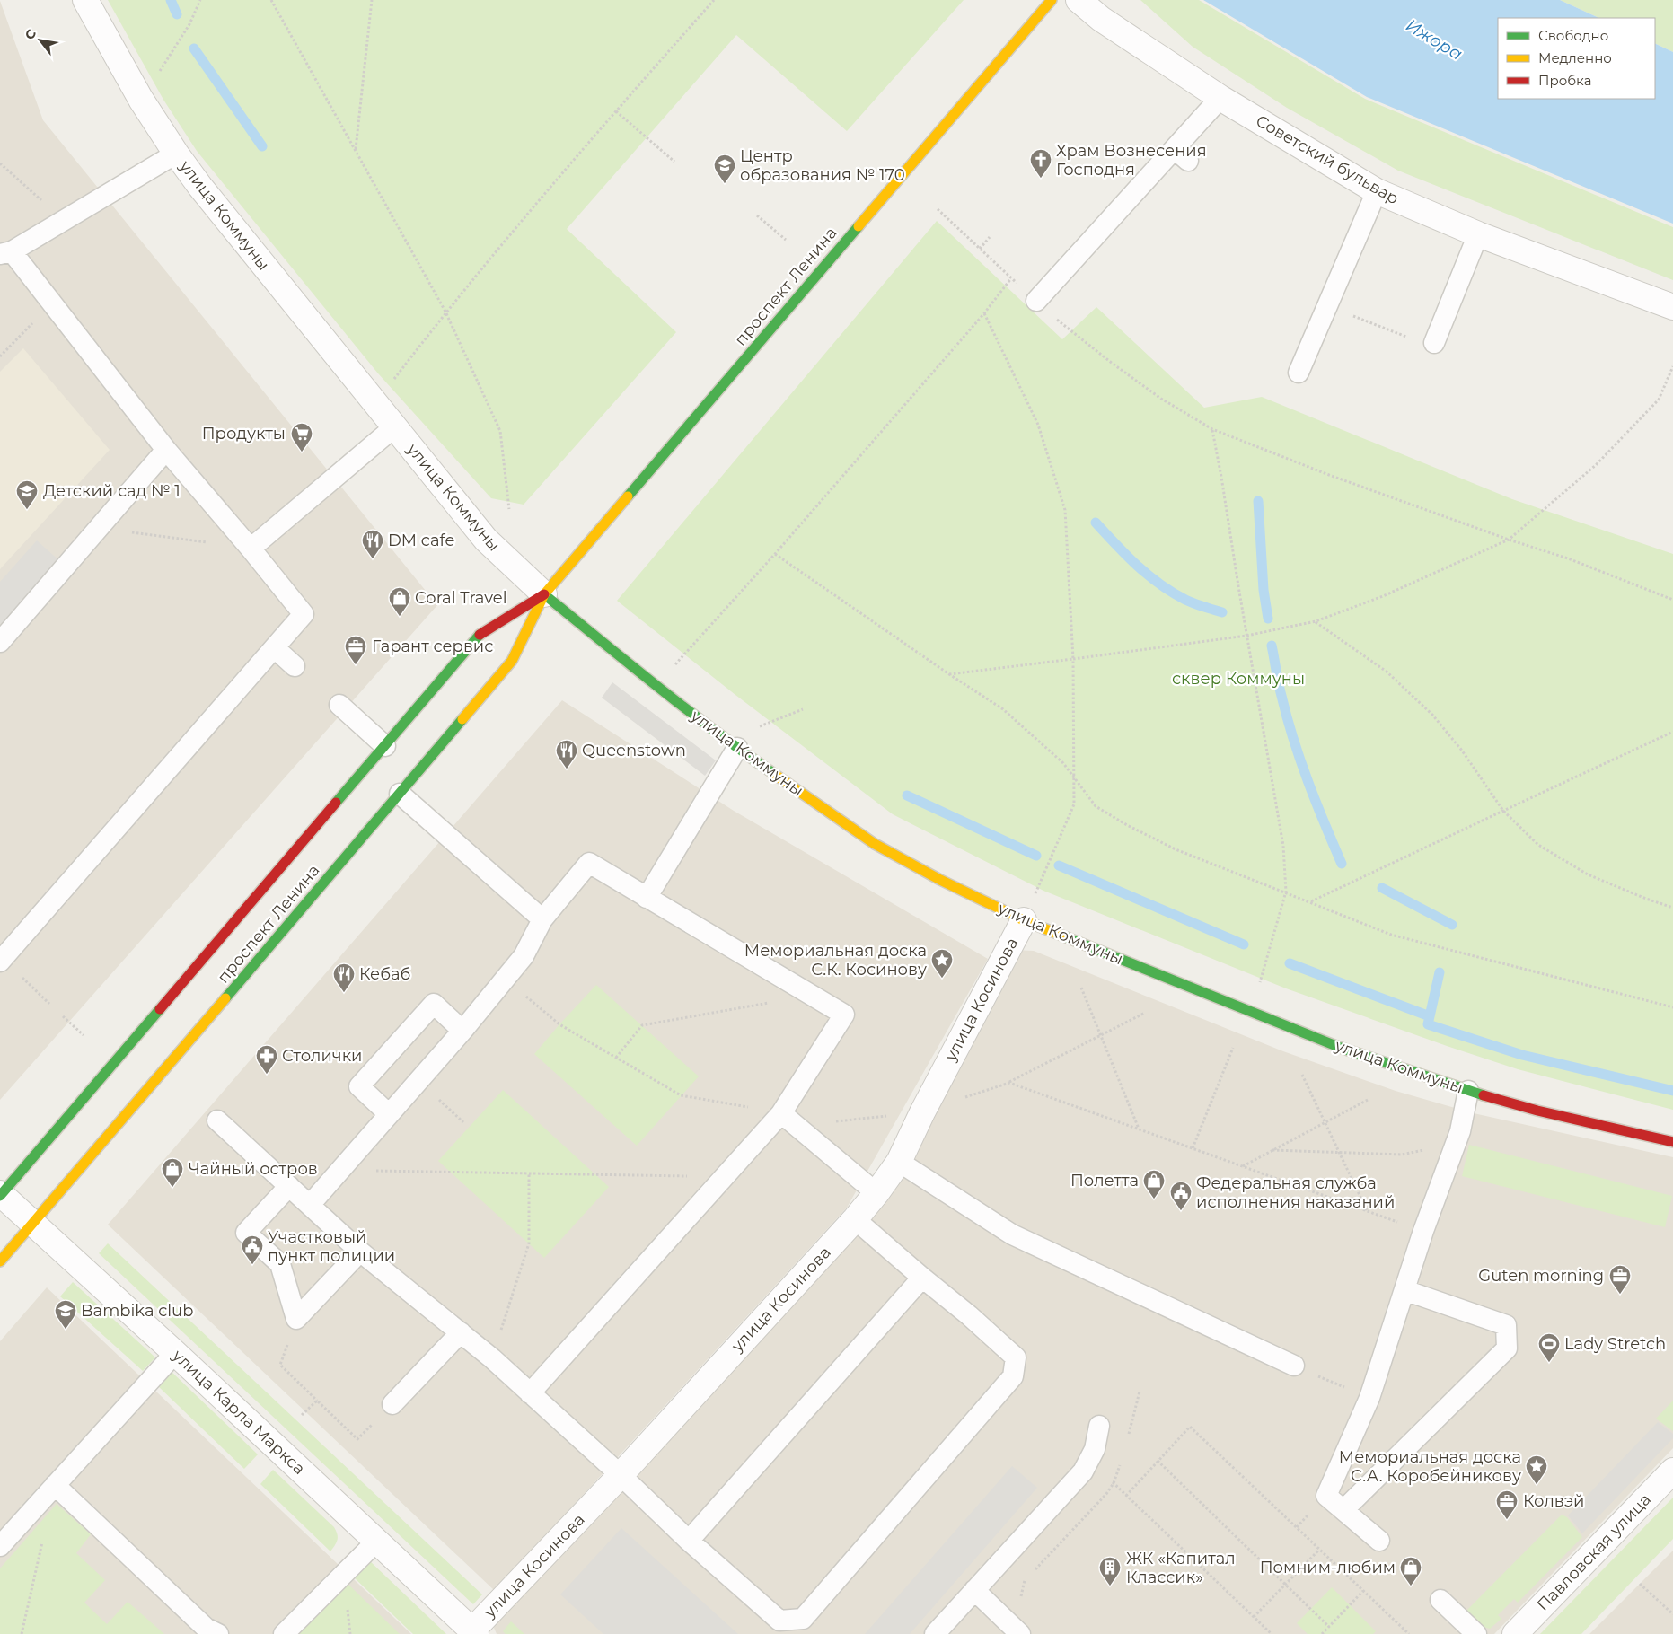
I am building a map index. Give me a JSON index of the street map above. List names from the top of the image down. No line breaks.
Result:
{"streets":{"main road":["улица Коммуны","проспект Ленина"],"street":["Советский бульвар","улица Косинова","улица Карла Маркса","Павловская улица"]},"crossings":[["улица Коммуны","проспект Ленина"],["улица Коммуны","улица Косинова"],["проспект Ленина","улица Карла Маркса"],["улица Косинова","улица Карла Маркса"]],"water":["Ижора"],"parks":["сквер Коммуны"],"places":{"church":["Храм Вознесения Господня"],"school or university":["Центр образования № 170","Детский сад № 1","Bambika club"],"supermarket":["Продукты"],"restaurant":["DM cafe","Queenstown","Кебаб"],"shop":["Coral Travel","Чайный остров","Полетта","Помним-любим"],"office":["Гарант сервис","Guten morning","Колвэй"],"place":["Мемориальная доска С.К. Косинову","Мемориальная доска С.А. Коробейникову"],"pharmacy":["Столички"],"public building":["Федеральная служба исполнения наказаний","Участковый пункт полиции"],"sports":["Lady Stretch"],"building":["ЖК «Капитал Классик»"]},"legend":["Свободно","Медленно","Пробка"],"north":"top left"}
